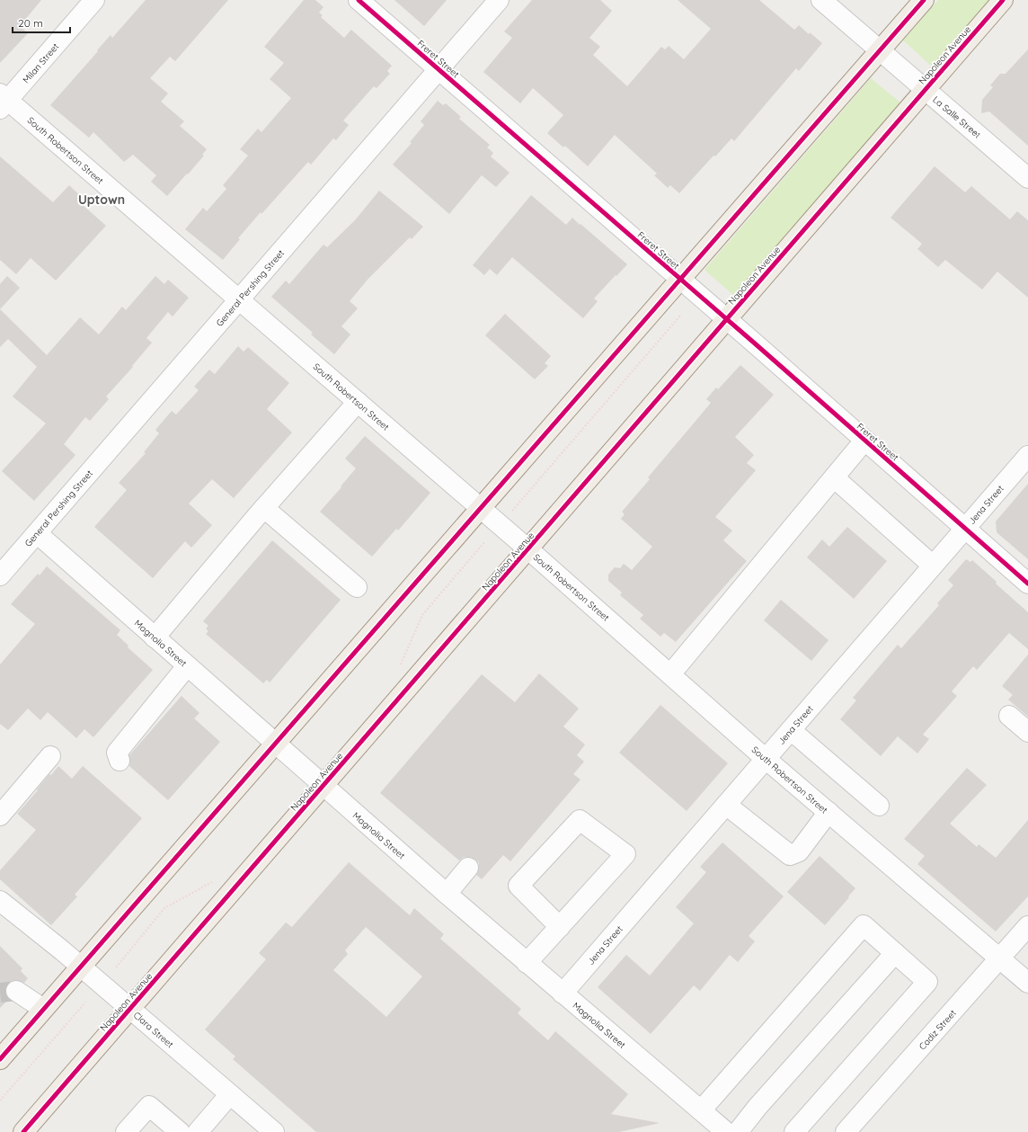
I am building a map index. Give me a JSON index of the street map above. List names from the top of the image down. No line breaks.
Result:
{"streets":{"main road":["Napoleon Avenue"],"street":["Freret Street","Milan Street","La Salle Street","South Robertson Street","General Pershing Street","Jena Street","Magnolia Street","Clara Street","Cadiz Street"]},"crossings":[["Napoleon Avenue","Freret Street"],["Napoleon Avenue","La Salle Street"],["Napoleon Avenue","South Robertson Street"],["Napoleon Avenue","Magnolia Street"],["Napoleon Avenue","Clara Street"],["Freret Street","General Pershing Street"],["Freret Street","Jena Street"],["Milan Street","South Robertson Street"],["South Robertson Street","General Pershing Street"],["South Robertson Street","Jena Street"],["South Robertson Street","Cadiz Street"],["General Pershing Street","Magnolia Street"],["Jena Street","Magnolia Street"]],"districts":["Uptown"],"scale_bar":"20 m"}
